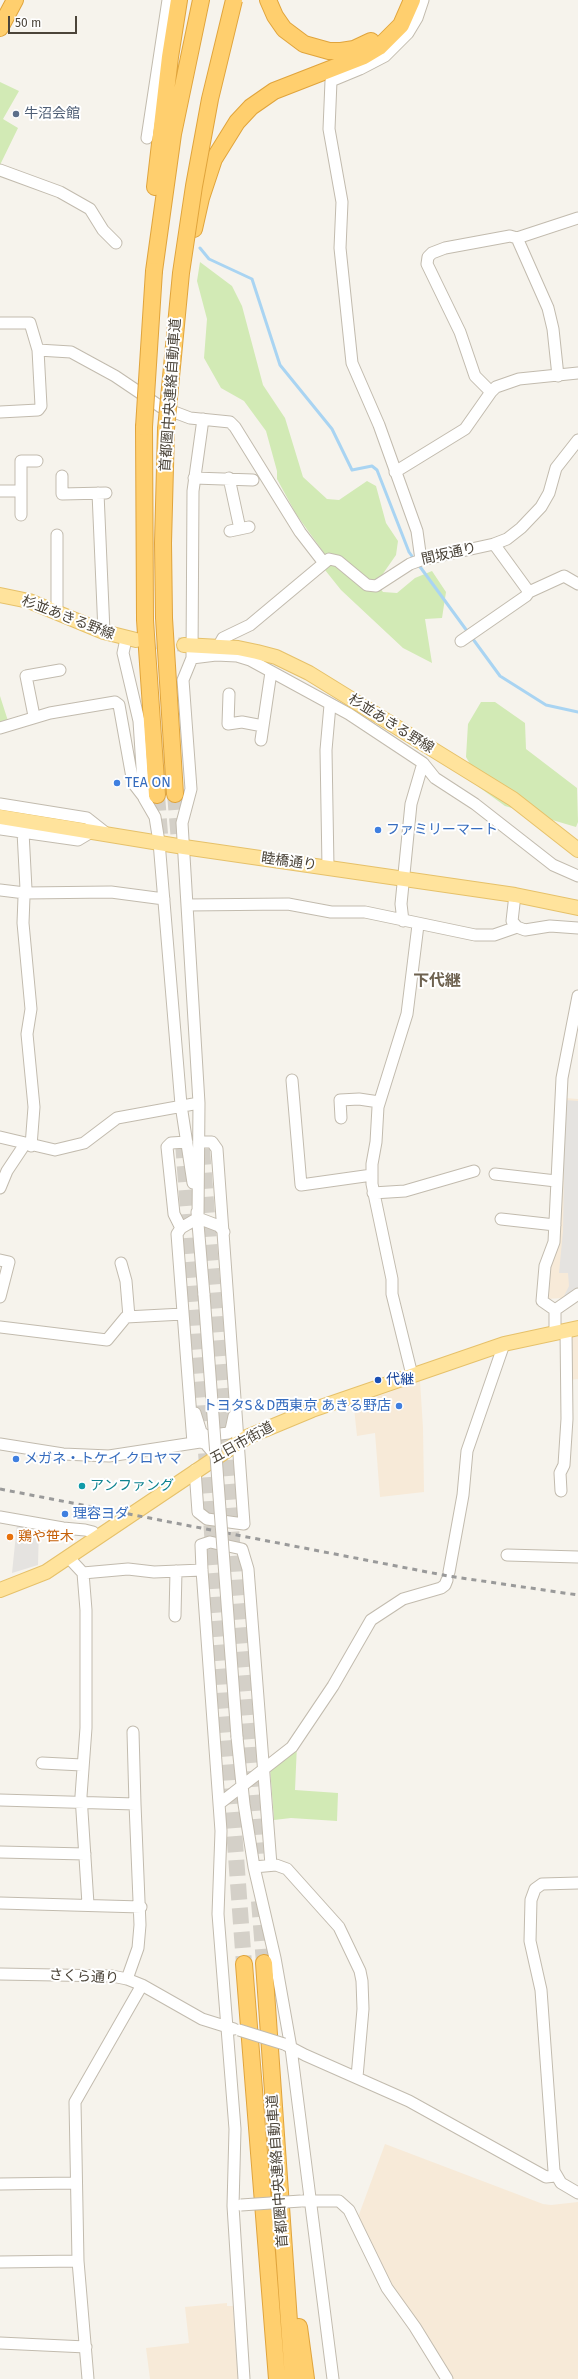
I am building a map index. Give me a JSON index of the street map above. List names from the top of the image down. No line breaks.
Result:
{"streets":{"highway":["首都圏中央連絡自動車道"],"main road":["杉並あきる野線","睦橋通り","五日市街道"],"street":["間坂通り","さくら通り"]},"districts":["下代継"],"places":["牛沼会館","TEA ON","ファミリーマート","代継","トヨタS＆D西東京 あきる野店","メガネ・トケイ クロヤマ","アンファング","理容ヨダ","鶏や笹木"],"scale_bar":"50 m"}
